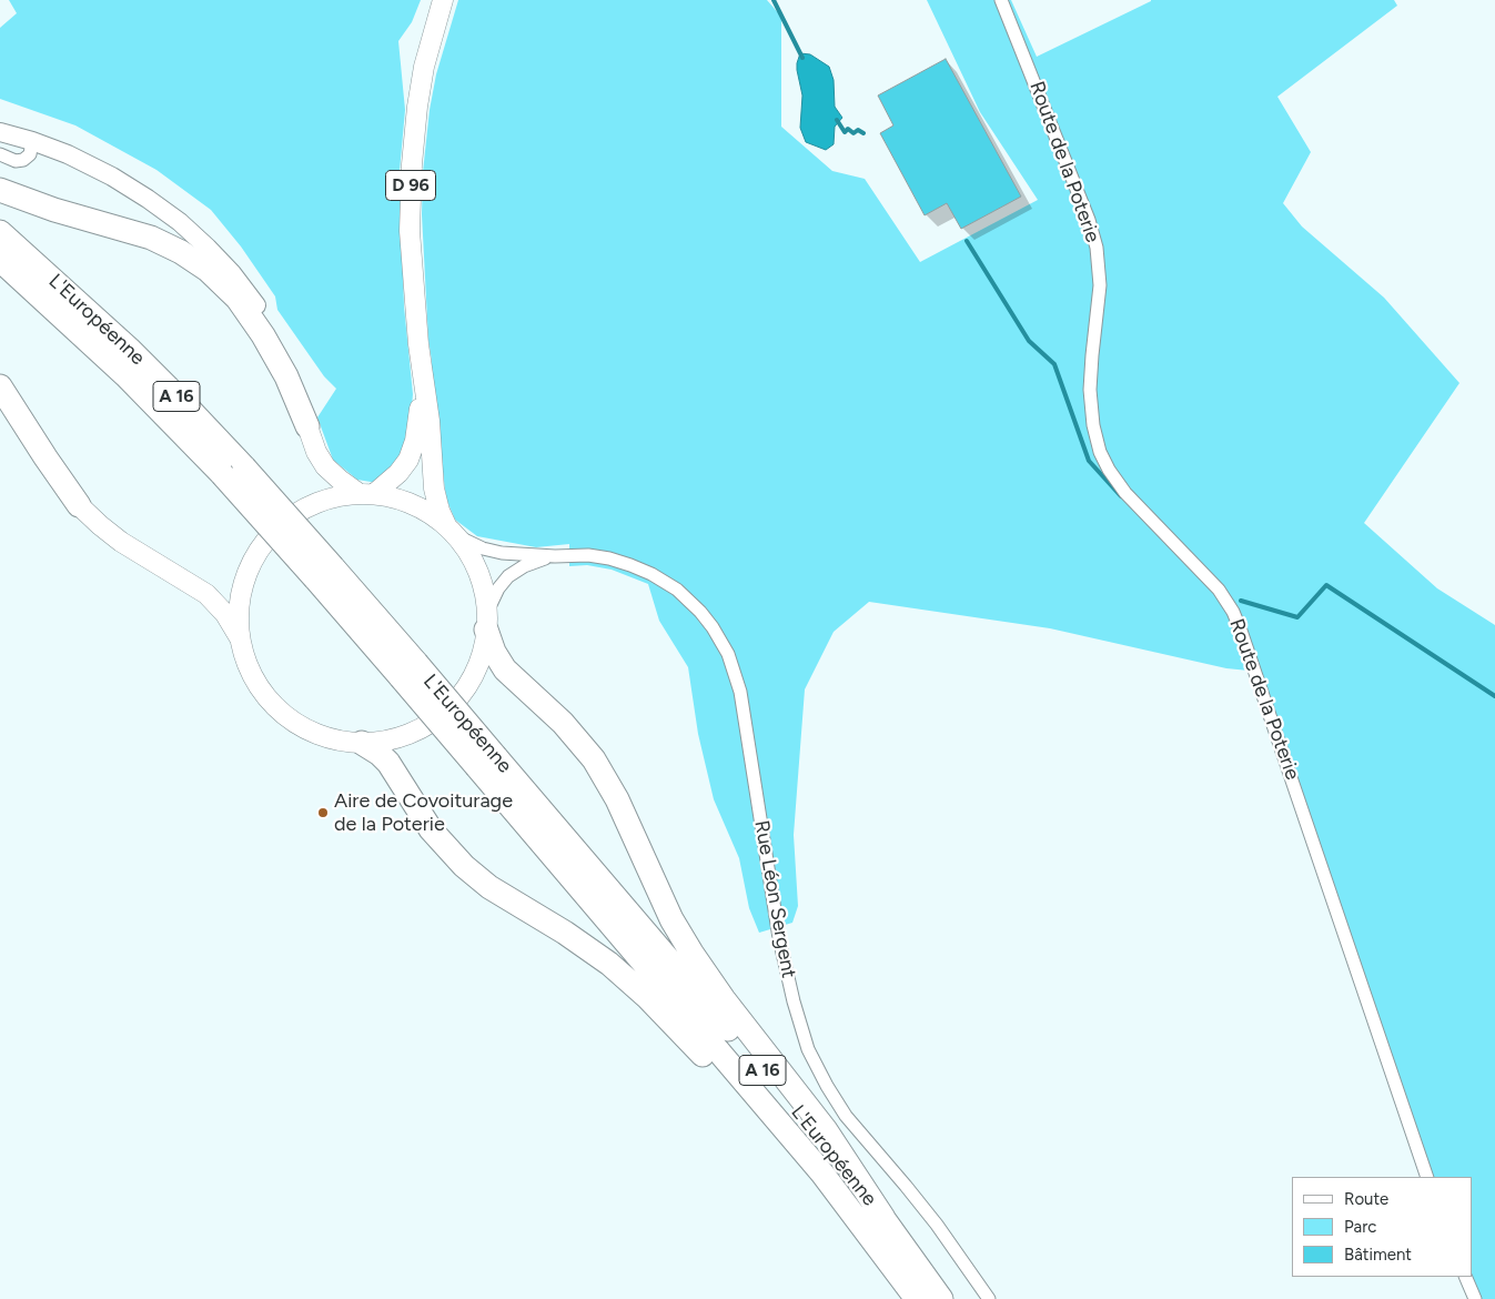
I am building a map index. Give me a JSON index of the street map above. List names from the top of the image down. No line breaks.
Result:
{"streets":{"highway":["L'Européenne","A 16"],"main road":["D 96"],"street":["Route de la Poterie","Rue Léon Sergent"]},"places":["Aire de Covoiturage de la Poterie"],"legend":["Route","Parc","Bâtiment"]}
